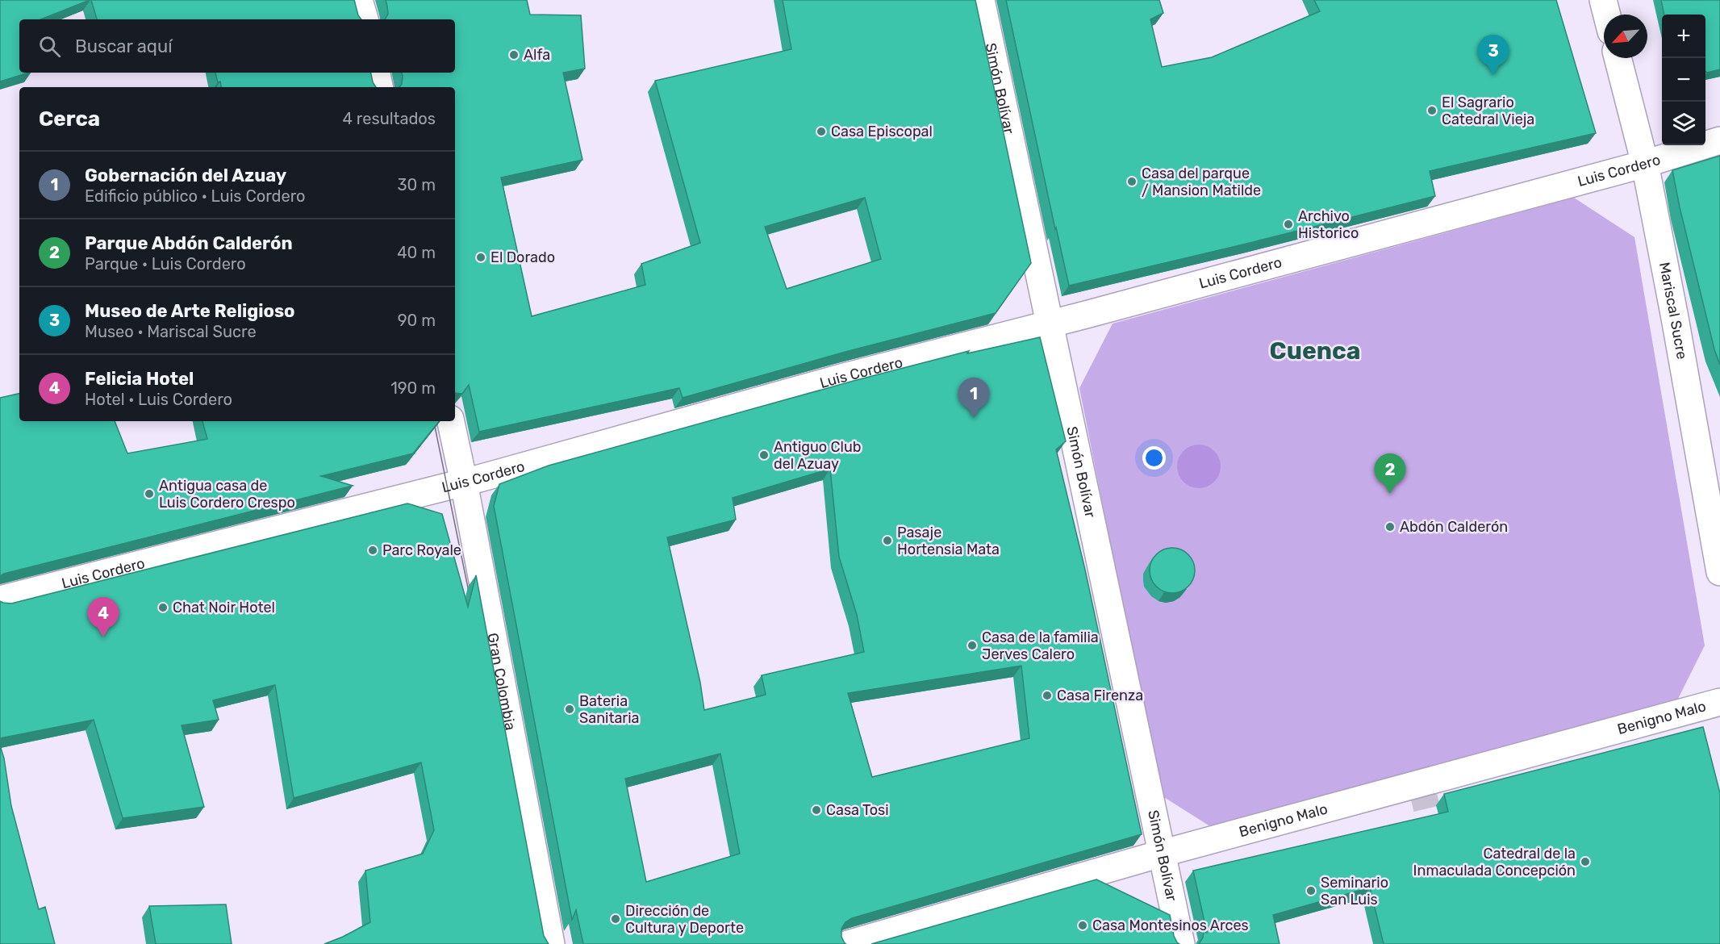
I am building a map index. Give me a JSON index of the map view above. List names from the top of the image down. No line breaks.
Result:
{"streets":{"street":["Simón Bolívar","Luis Cordero","Mariscal Sucre","Gran Colombia","Benigno Malo"]},"crossings":[["Simón Bolívar","Luis Cordero"],["Simón Bolívar","Benigno Malo"],["Luis Cordero","Mariscal Sucre"],["Luis Cordero","Gran Colombia"]],"districts":["Cuenca"],"places":["Alfa","El Sagrario Catedral Vieja","Casa Episcopal","Casa del parque / Mansion Matilde","Archivo Historico","El Dorado","Antiguo Club del Azuay","Antigua casa de Luis Cordero Crespo","Abdón Calderón","Pasaje Hortensia Mata","Parc Royale","Chat Noir Hotel","Casa de la familia Jerves Calero","Casa Firenza","Bateria Sanitaria","Casa Tosi","Catedral de la Inmaculada Concepción","Seminario San Luis","Dirección de Cultura y Deporte","Casa Montesinos Arces"],"north":"bottom left","page":{"map_buttons":["+","−"],"search":"Buscar aquí","pins":["3","1","2","4"],"heading":["Cerca","4 resultados"],"list":[{"mark":"1","name":"Gobernación del Azuay","note":"Edificio público · Luis Cordero","value":"30 m"},{"mark":"2","name":"Parque Abdón Calderón","note":"Parque · Luis Cordero","value":"40 m"},{"mark":"3","name":"Museo de Arte Religioso","note":"Museo · Mariscal Sucre","value":"90 m"},{"mark":"4","name":"Felicia Hotel","note":"Hotel · Luis Cordero","value":"190 m"}]}}
